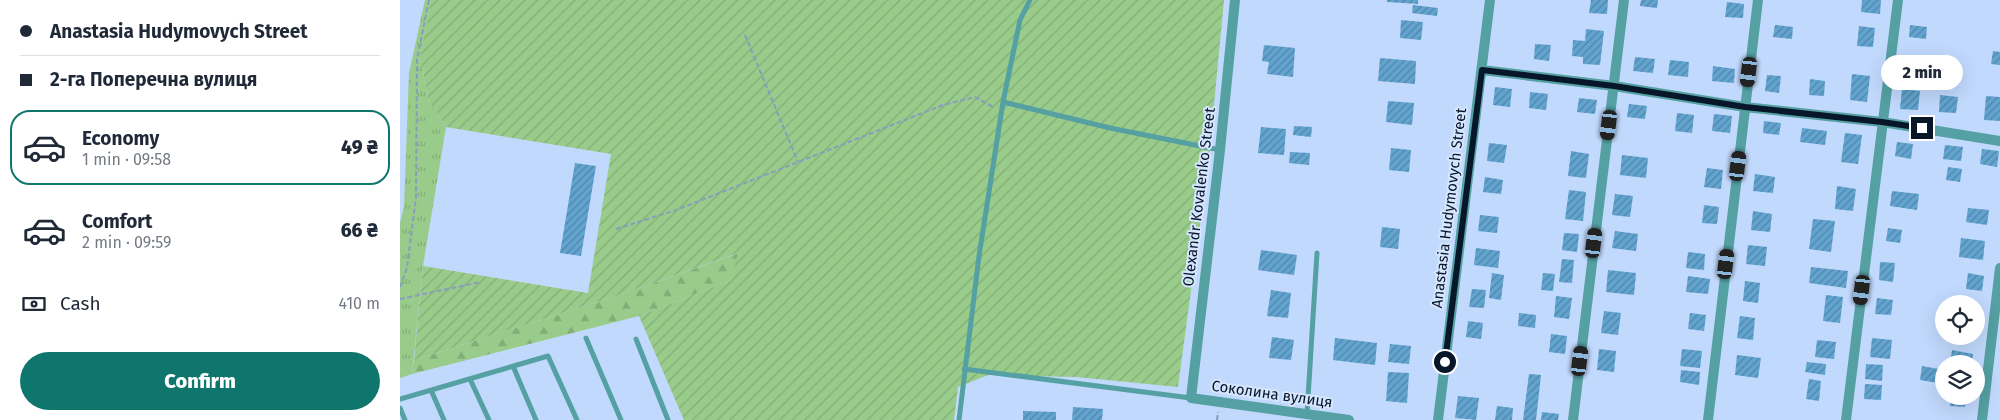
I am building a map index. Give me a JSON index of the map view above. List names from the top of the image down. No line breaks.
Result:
{"streets":{"street":["Olexandr Kovalenko Street","Anastasia Hudymovych Street","Соколина вулиця"]},"crossings":[["Olexandr Kovalenko Street","Соколина вулиця"]],"page":{"banner":["Anastasia Hudymovych Street","2-га Поперечна вулиця"],"bubble":"2 min","list":[{"name":"Economy","note":"1 min · 09:58","value":"49 ₴"},{"name":"Comfort","note":"2 min · 09:59","value":"66 ₴"}],"pay":["Cash","410 m"],"buttons":"Confirm"}}
